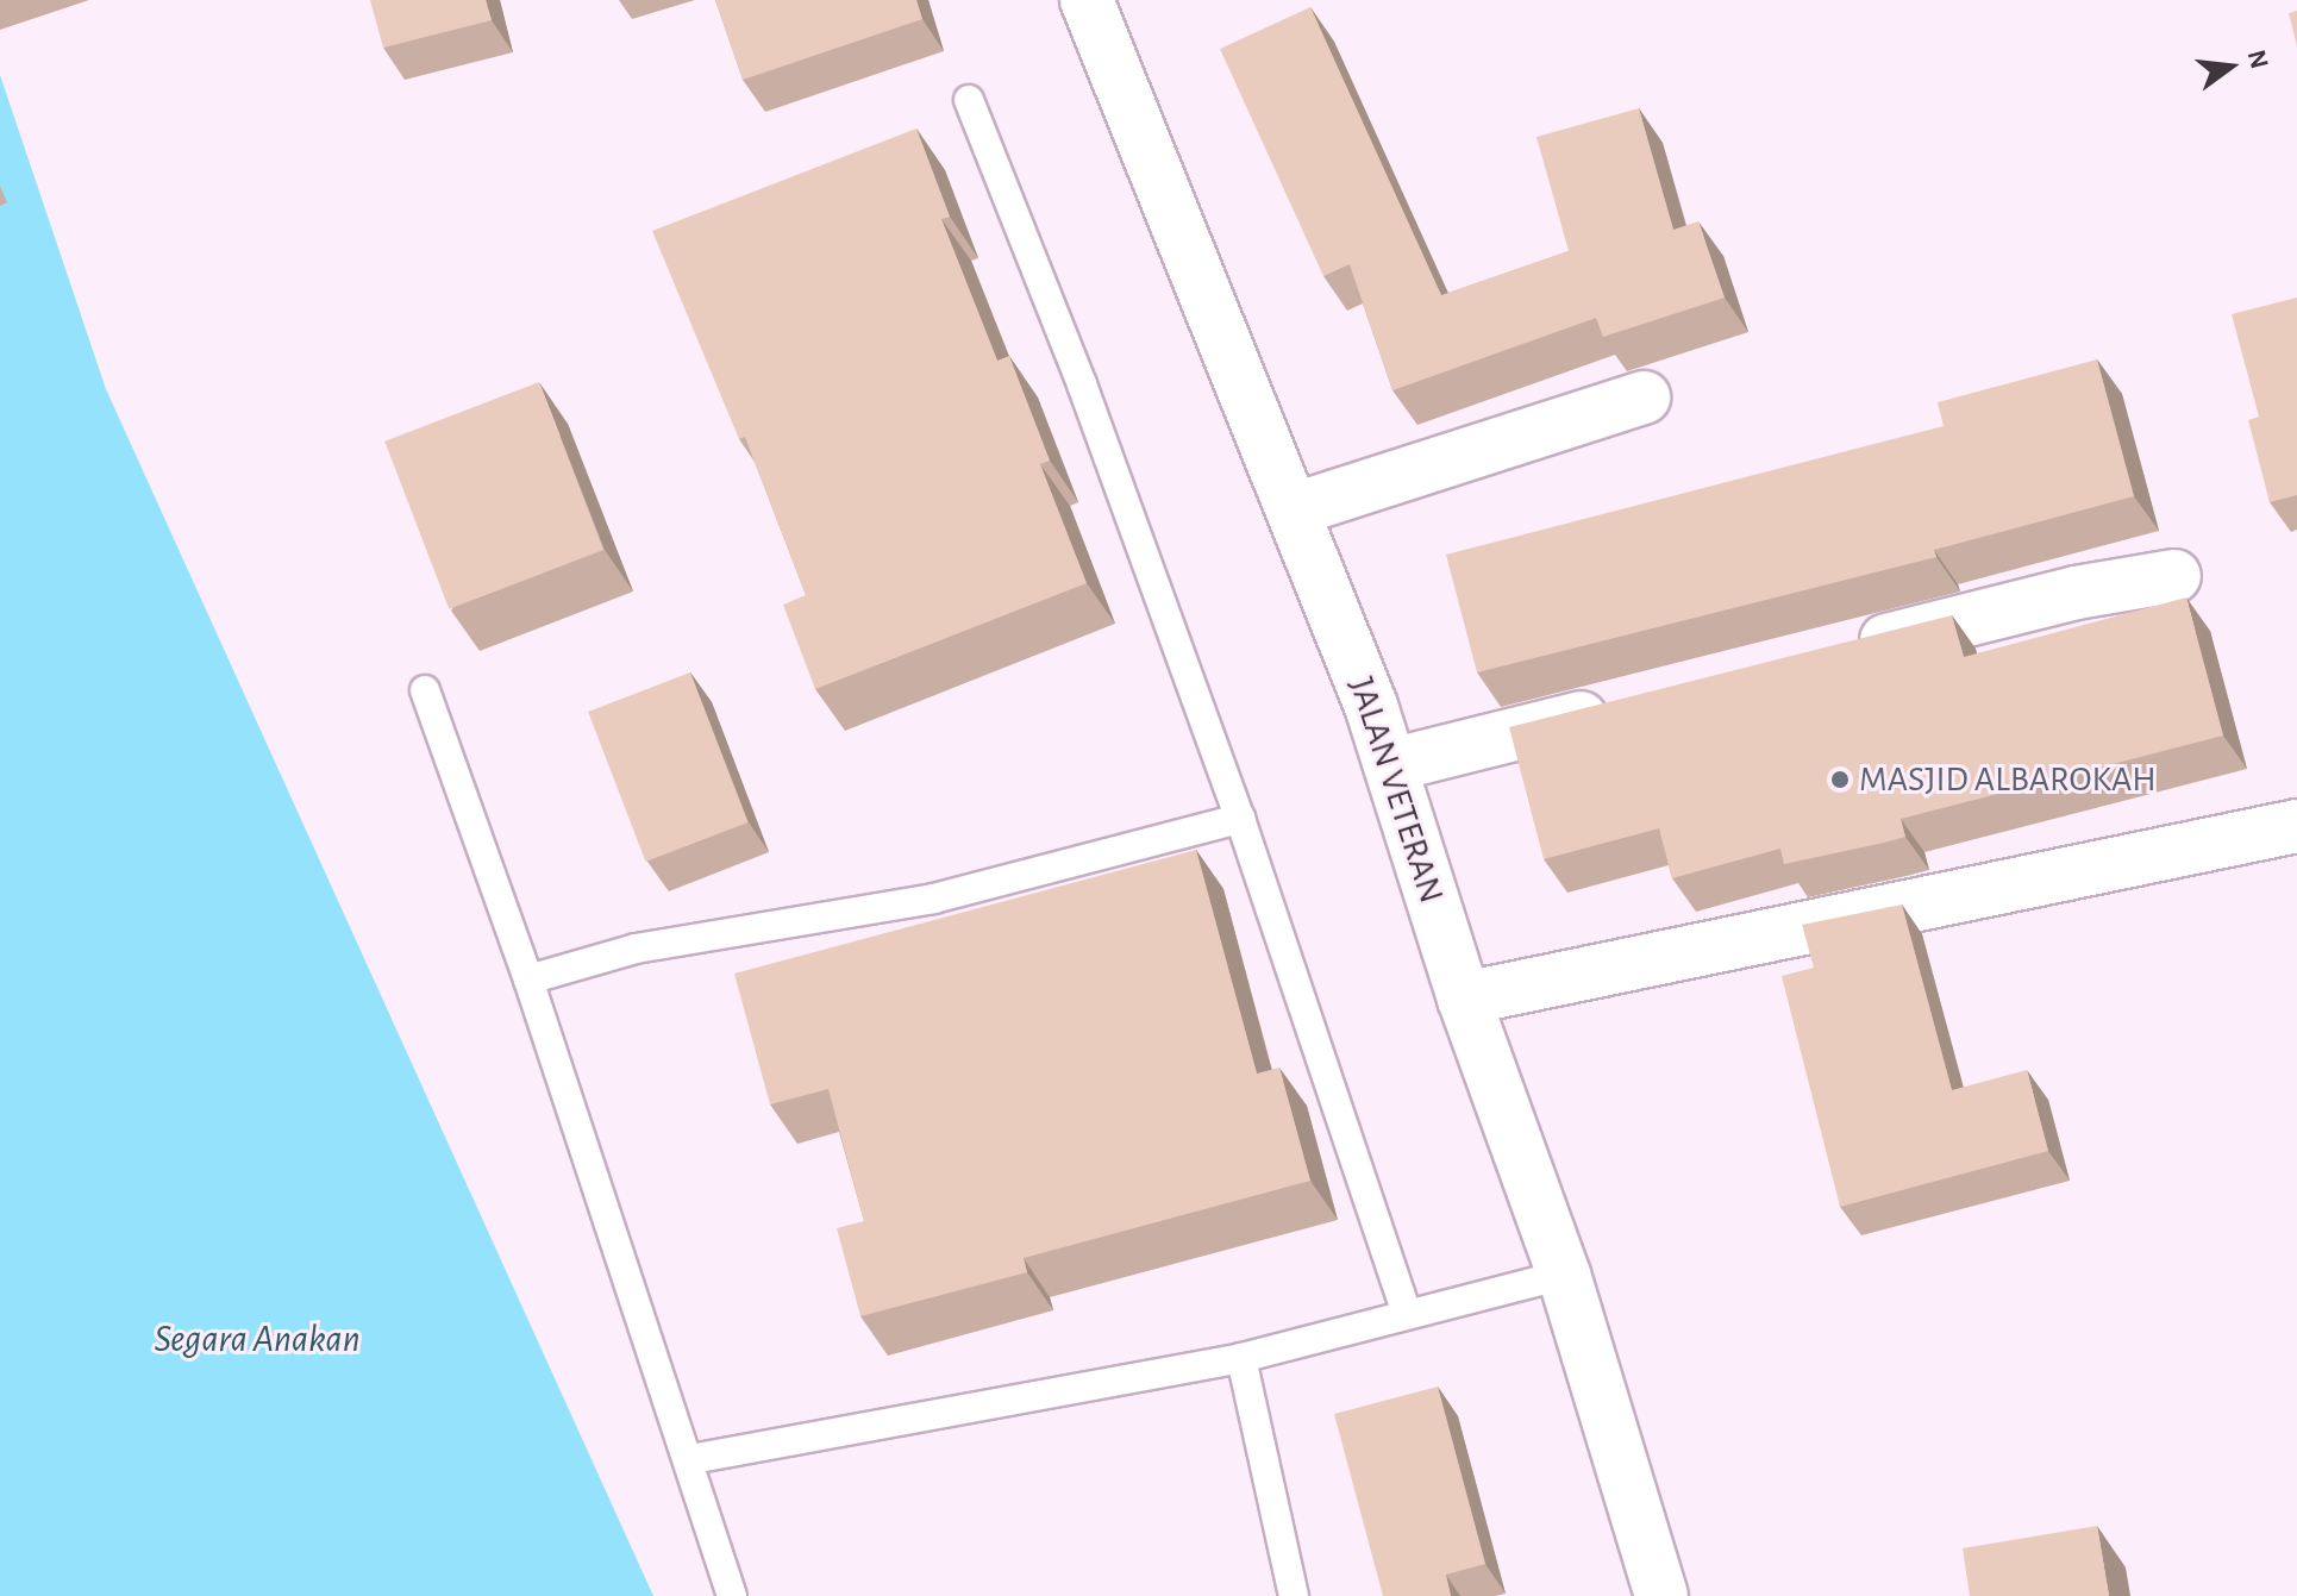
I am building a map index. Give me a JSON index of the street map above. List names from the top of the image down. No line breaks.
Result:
{"streets":{"street":["JALAN VETERAN"]},"water":["Segara Anakan"],"places":["MASJID ALBAROKAH"],"north":"right"}
